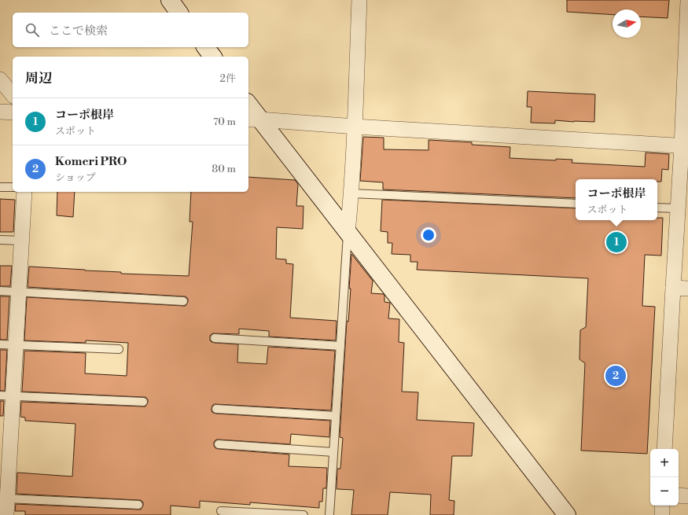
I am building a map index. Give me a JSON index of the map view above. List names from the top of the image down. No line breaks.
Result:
{"north":"right","page":{"search":"ここで検索","heading":["周辺","2件"],"list":[{"mark":"1","name":"コーポ根岸","note":"スポット","value":"70 m"},{"mark":"2","name":"Komeri PRO","note":"ショップ","value":"80 m"}],"popup":["コーポ根岸","スポット"],"pins":["1","2"],"map_buttons":["+","−"]}}
